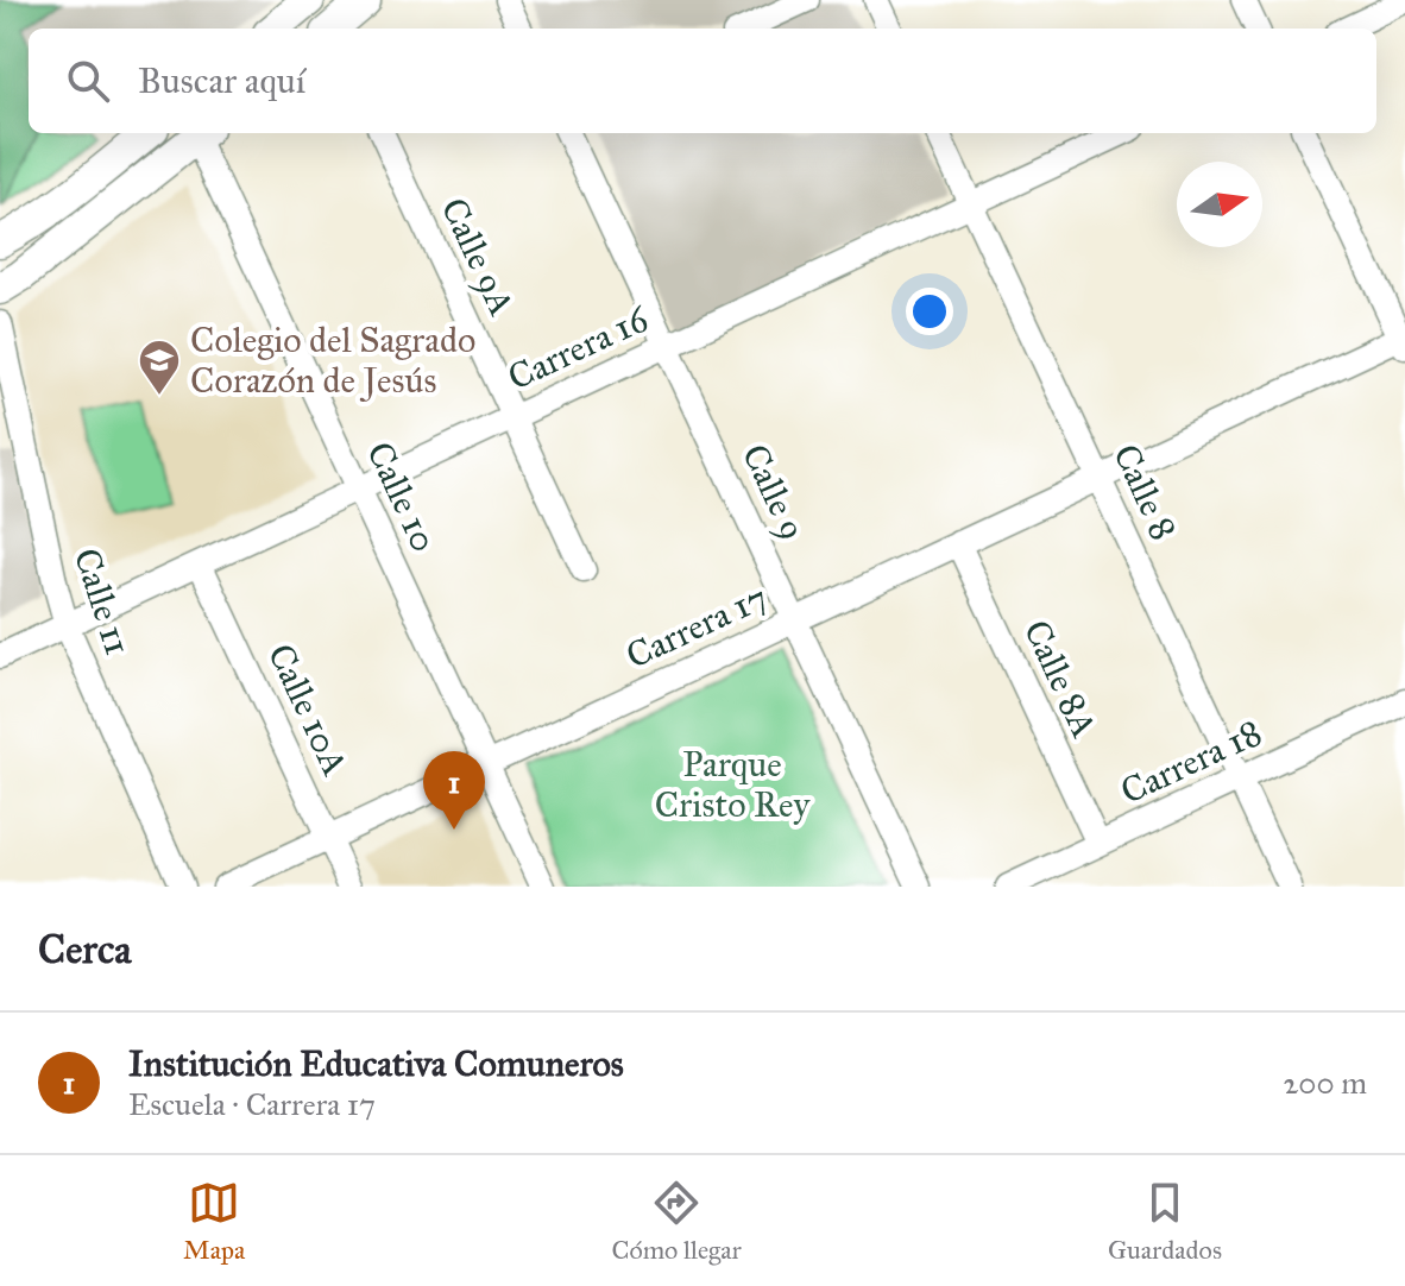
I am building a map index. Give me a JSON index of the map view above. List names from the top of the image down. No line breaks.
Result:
{"streets":{"street":["Calle 9A","Carrera 16","Calle 9","Calle 8","Calle 10","Calle 11","Carrera 17","Calle 8A","Calle 10A","Carrera 18"]},"crossings":[["Calle 9A","Carrera 16"],["Carrera 16","Calle 9"],["Carrera 16","Calle 8"],["Carrera 16","Calle 10"],["Carrera 16","Calle 11"],["Carrera 16","Calle 10A"],["Calle 9","Carrera 17"],["Calle 8","Carrera 17"],["Calle 8","Carrera 18"],["Calle 10","Carrera 17"],["Carrera 17","Calle 8A"],["Carrera 17","Calle 10A"],["Calle 8A","Carrera 18"]],"parks":["Parque Cristo Rey"],"places":{"school or university":["Colegio del Sagrado Corazón de Jesús"]},"north":"right","page":{"search":"Buscar aquí","pins":"1","heading":"Cerca","list":[{"mark":"1","name":"Institución Educativa Comuneros","note":"Escuela · Carrera 17","value":"200 m"}],"nav":["Mapa","Cómo llegar","Guardados"]}}
